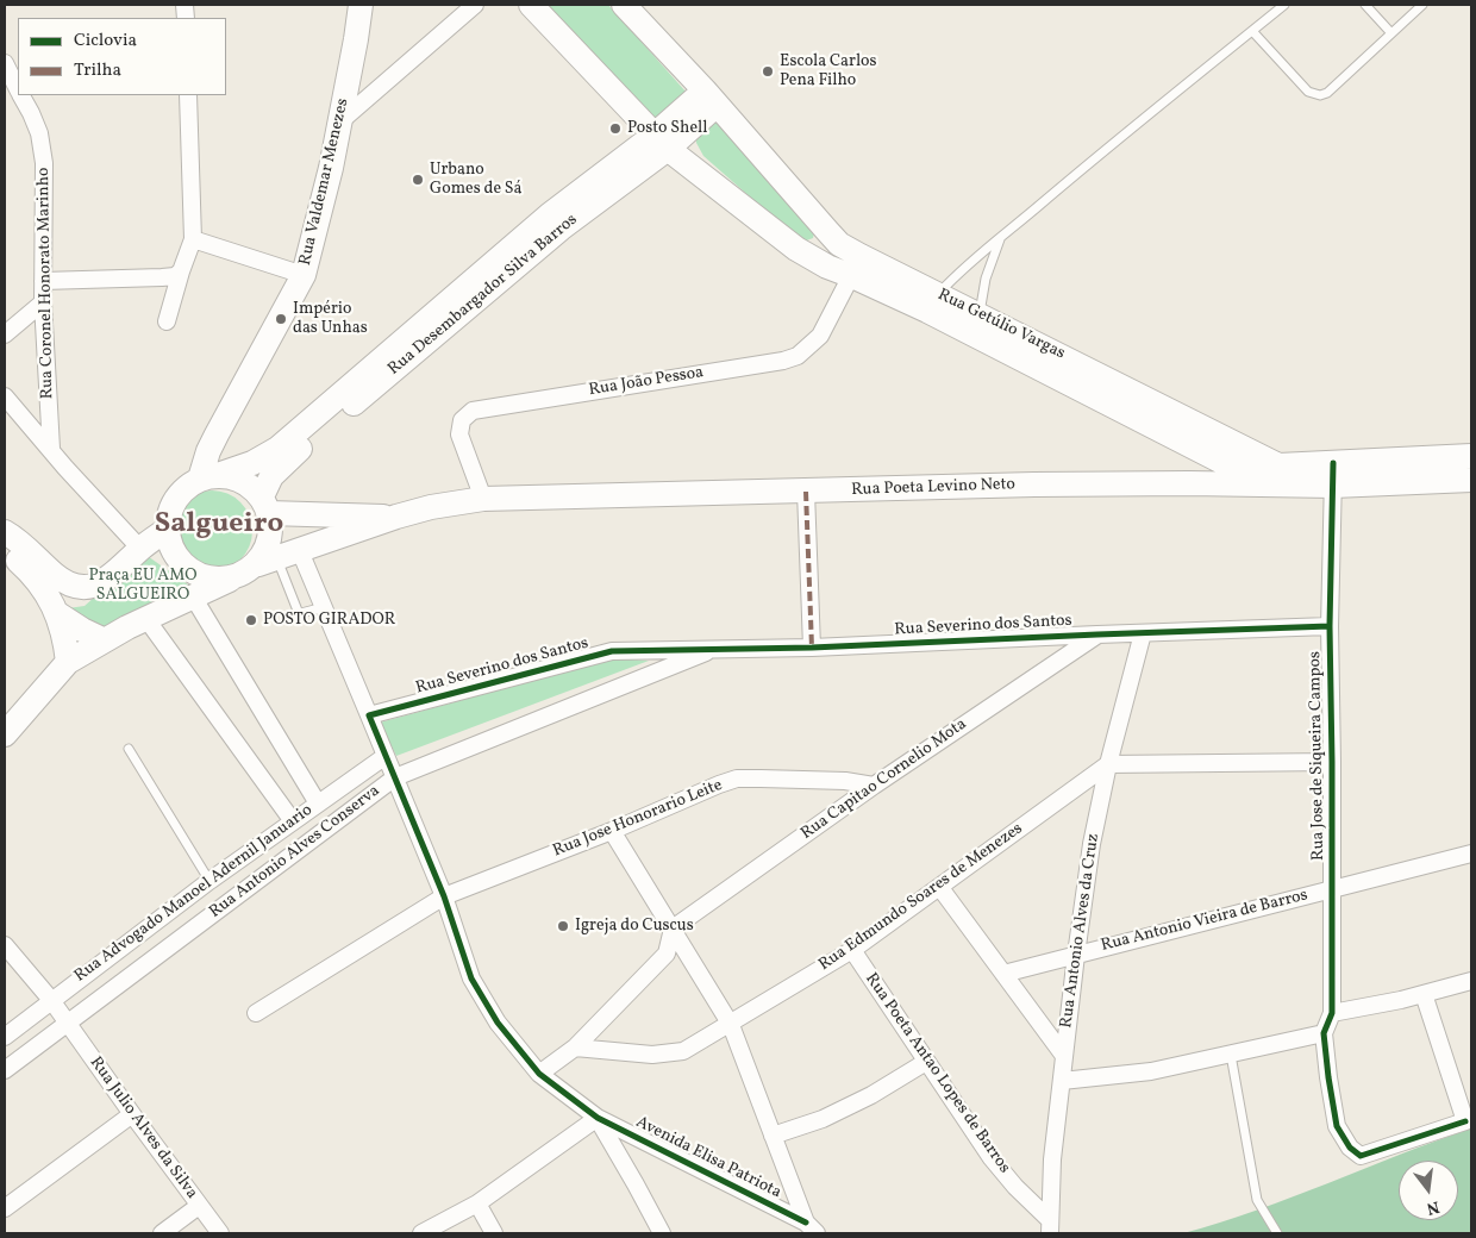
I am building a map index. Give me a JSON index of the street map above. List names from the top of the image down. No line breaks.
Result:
{"streets":{"main road":["Rua Valdemar Menezes","Rua Desembargador Silva Barros","Rua Getúlio Vargas","Rua Poeta Levino Neto"],"street":["Rua Coronel Honorato Marinho","Rua João Pessoa","Rua Severino dos Santos","Rua Jose de Siqueira Campos","Rua Capitao Cornelio Mota","Rua Jose Honorario Leite","Rua Antonio Alves Conserva","Rua Advogado Manoel Adernil Januario","Rua Edmundo Soares de Menezes","Rua Antonio Vieira de Barros","Rua Antonio Alves da Cruz","Rua Poeta Antao Lopes de Barros","Rua Julio Alves da Silva","Avenida Elisa Patriota"]},"crossings":[["Rua Valdemar Menezes","Rua Desembargador Silva Barros"],["Rua Valdemar Menezes","Rua Poeta Levino Neto"],["Rua Desembargador Silva Barros","Rua Getúlio Vargas"],["Rua Desembargador Silva Barros","Rua Poeta Levino Neto"],["Rua Getúlio Vargas","Rua João Pessoa"],["Rua Getúlio Vargas","Rua Poeta Levino Neto"],["Rua Getúlio Vargas","Rua Jose de Siqueira Campos"],["Rua João Pessoa","Rua Poeta Levino Neto"],["Rua Poeta Levino Neto","Rua Jose de Siqueira Campos"],["Rua Severino dos Santos","Rua Jose de Siqueira Campos"],["Rua Severino dos Santos","Rua Capitao Cornelio Mota"],["Rua Severino dos Santos","Rua Antonio Alves Conserva"],["Rua Severino dos Santos","Rua Antonio Alves da Cruz"],["Rua Jose de Siqueira Campos","Rua Antonio Vieira de Barros"],["Rua Capitao Cornelio Mota","Rua Jose Honorario Leite"],["Rua Antonio Alves Conserva","Rua Julio Alves da Silva"],["Rua Advogado Manoel Adernil Januario","Rua Julio Alves da Silva"],["Rua Edmundo Soares de Menezes","Rua Antonio Alves da Cruz"],["Rua Edmundo Soares de Menezes","Rua Poeta Antao Lopes de Barros"],["Rua Antonio Vieira de Barros","Rua Antonio Alves da Cruz"],["Rua Antonio Alves da Cruz","Rua Poeta Antao Lopes de Barros"]],"districts":["Salgueiro"],"parks":["Praça EU AMO SALGUEIRO"],"places":["Escola Carlos Pena Filho","Posto Shell","Urbano Gomes de Sá","Império das Unhas","POSTO GIRADOR","Igreja do Cuscus"],"legend":["Ciclovia","Trilha"],"north":"bottom"}
